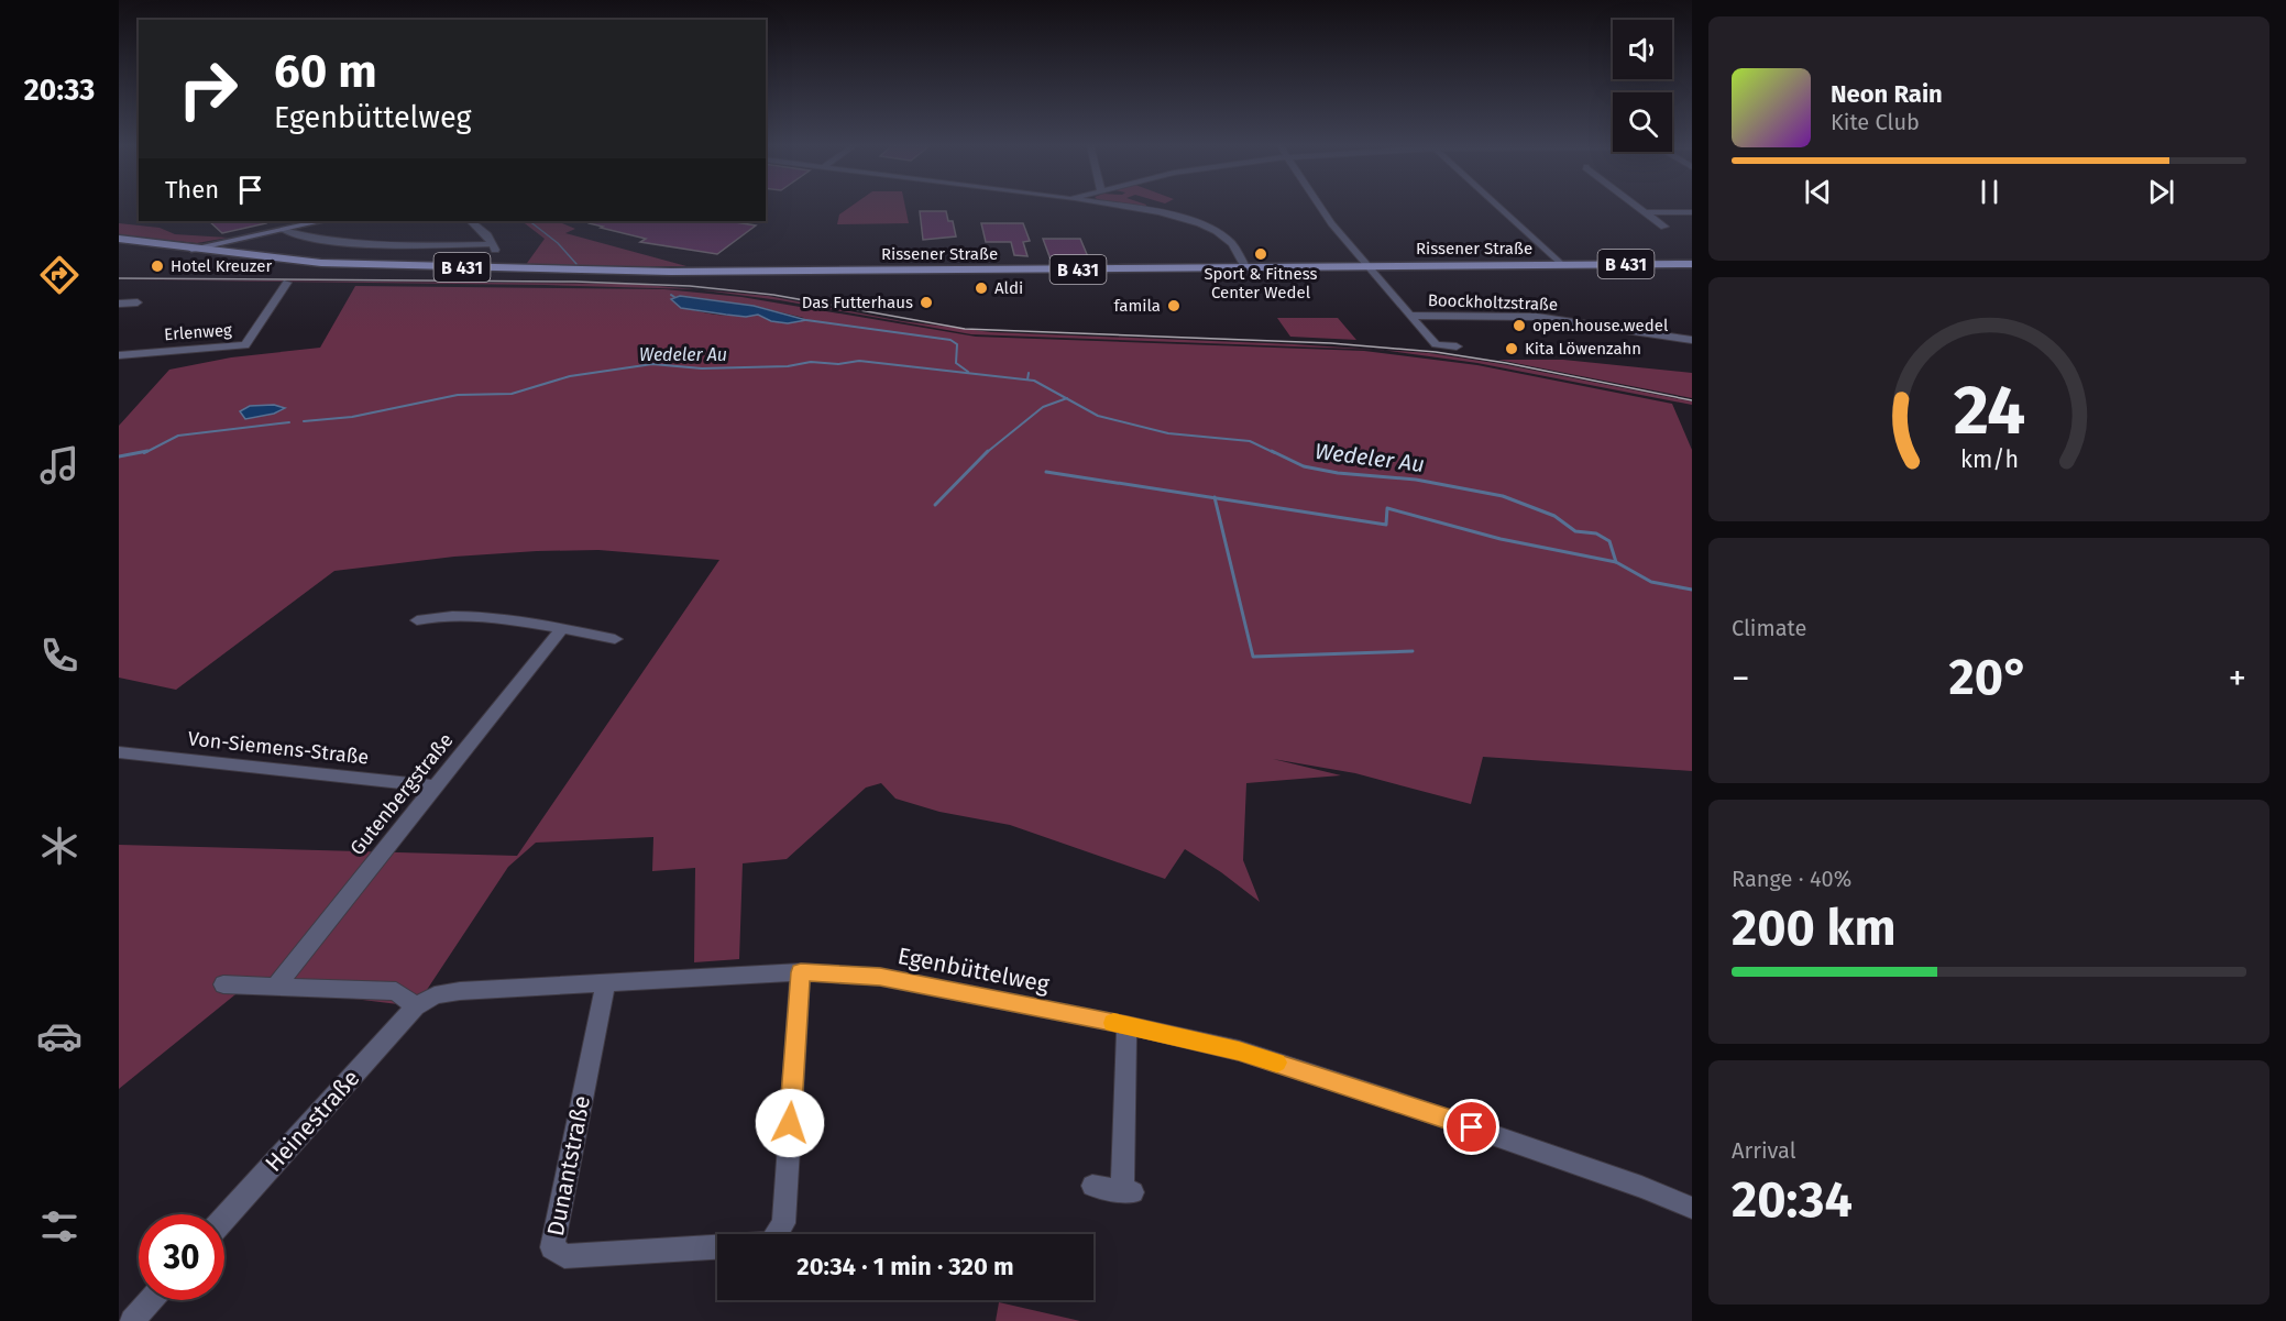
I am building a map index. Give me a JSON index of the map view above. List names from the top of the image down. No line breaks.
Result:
{"streets":{"main road":["Rissener Straße","B 431"],"street":["Boockholtzstraße","Erlenweg","Von-Siemens-Straße","Gutenbergstraße","Egenbüttelweg","Heinestraße","Dunantstraße"]},"crossings":[["Rissener Straße","B 431"],["Von-Siemens-Straße","Gutenbergstraße"],["Egenbüttelweg","Heinestraße"],["Egenbüttelweg","Dunantstraße"]],"water":["Wedeler Au"],"places":["Sport & Fitness Center Wedel","Hotel Kreuzer","Aldi","Das Futterhaus","famila","open.house.wedel","Kita Löwenzahn"],"page":{"tabs":"20:33","turn":["60 m","Egenbüttelweg"],"song":["Neon Rain","Kite Club"],"then":"Then","tile":["Climate",["Range · 40%","200 km"],["Arrival","20:34"]],"heat":["−","20°","+"],"limit":"30","trip":"20:34 · 1 min · 320 m","gauge":["24","km/h"]}}
